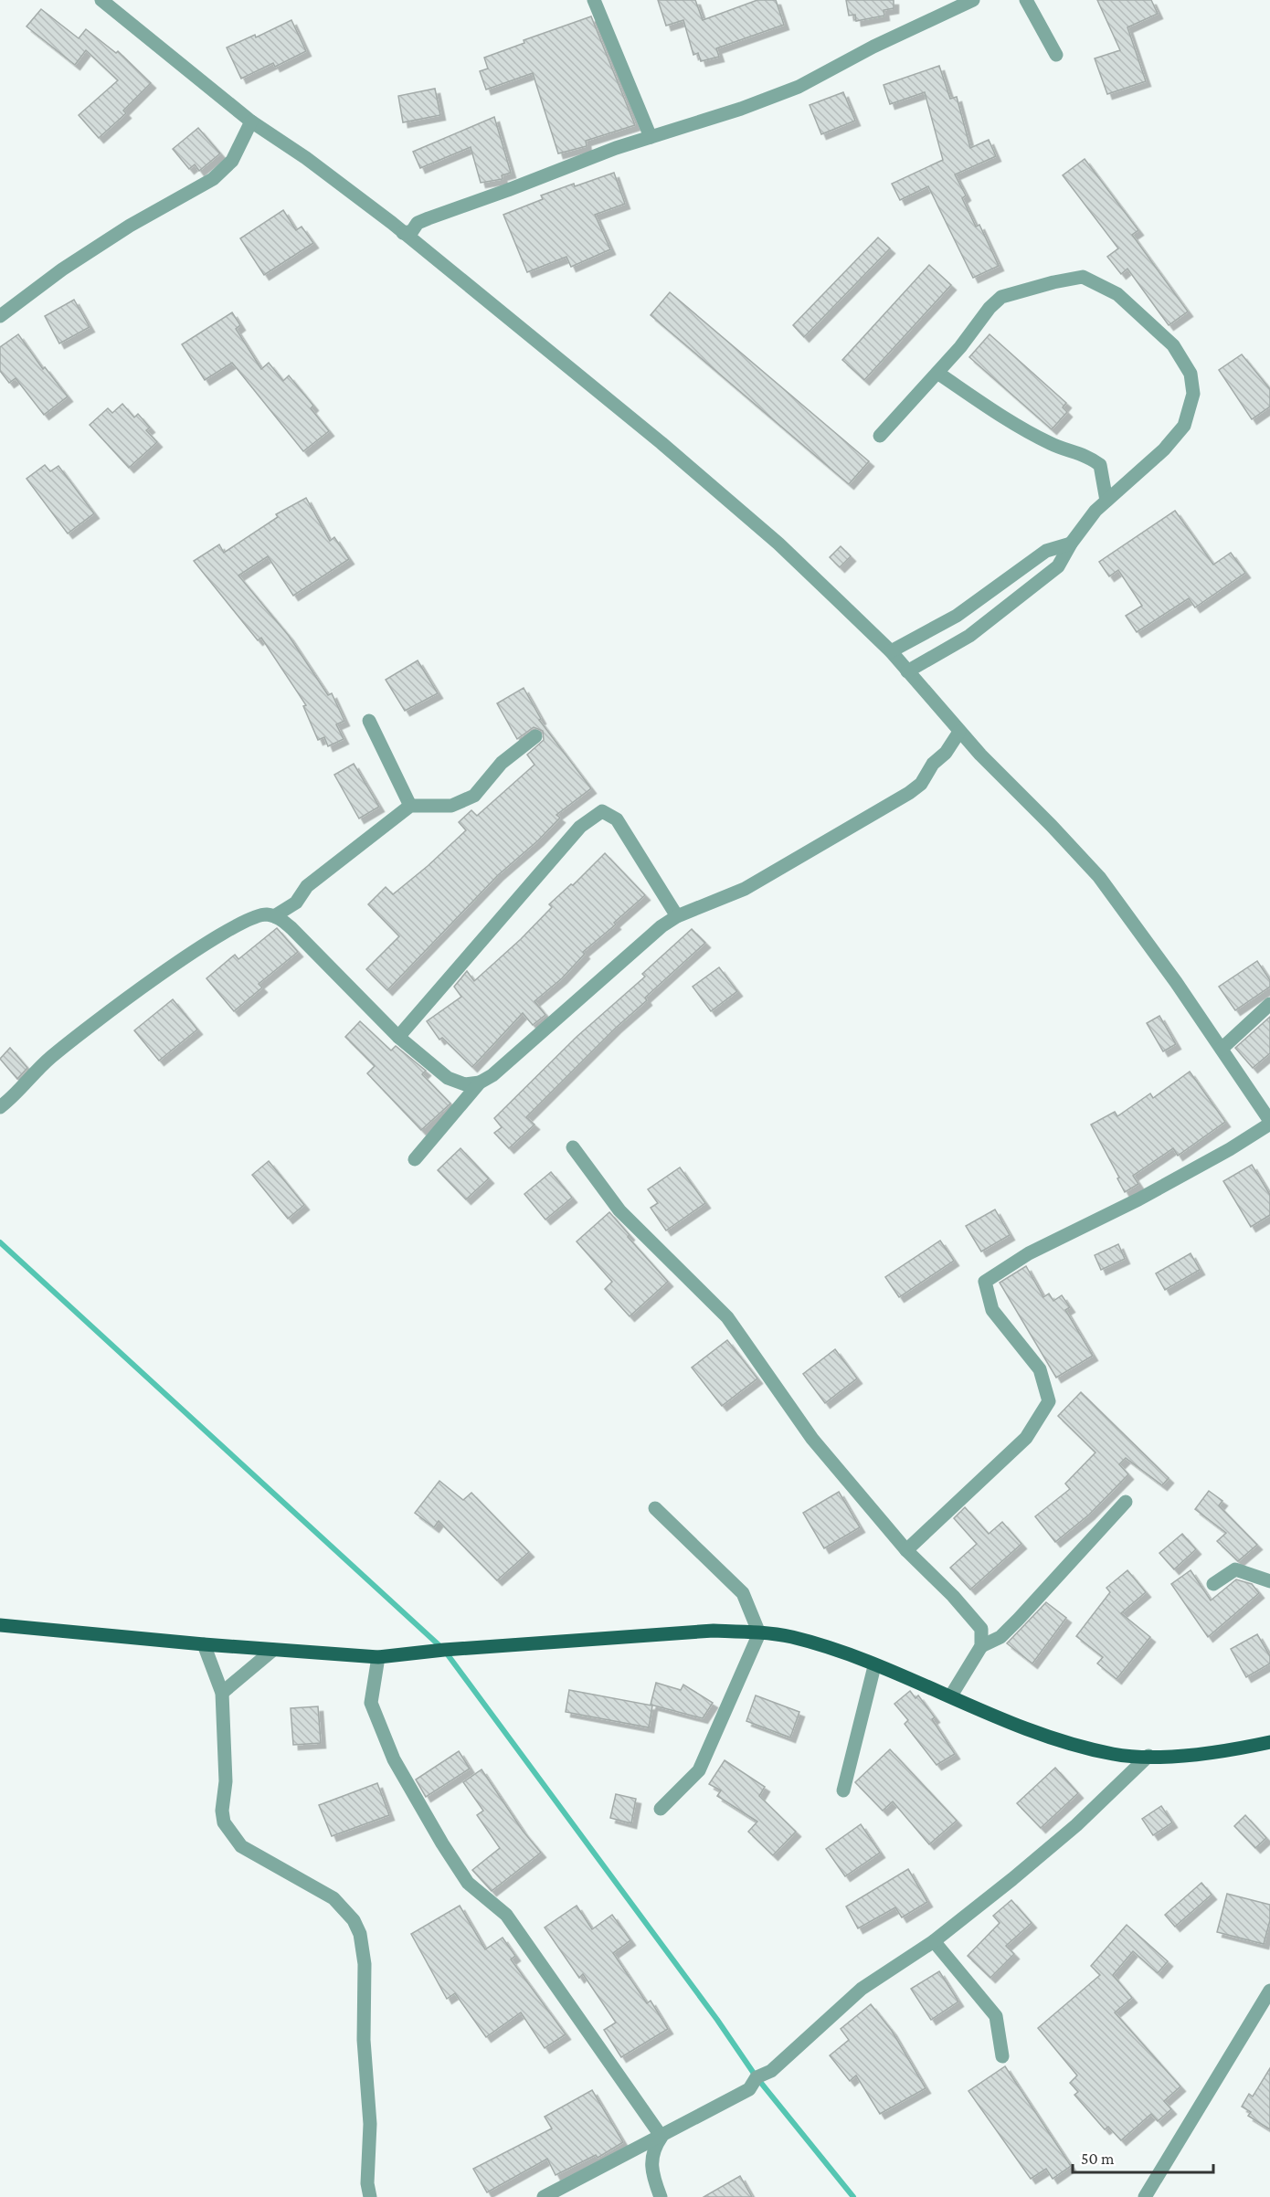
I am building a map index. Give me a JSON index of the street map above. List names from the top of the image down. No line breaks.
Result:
{"scale_bar":"50 m"}
